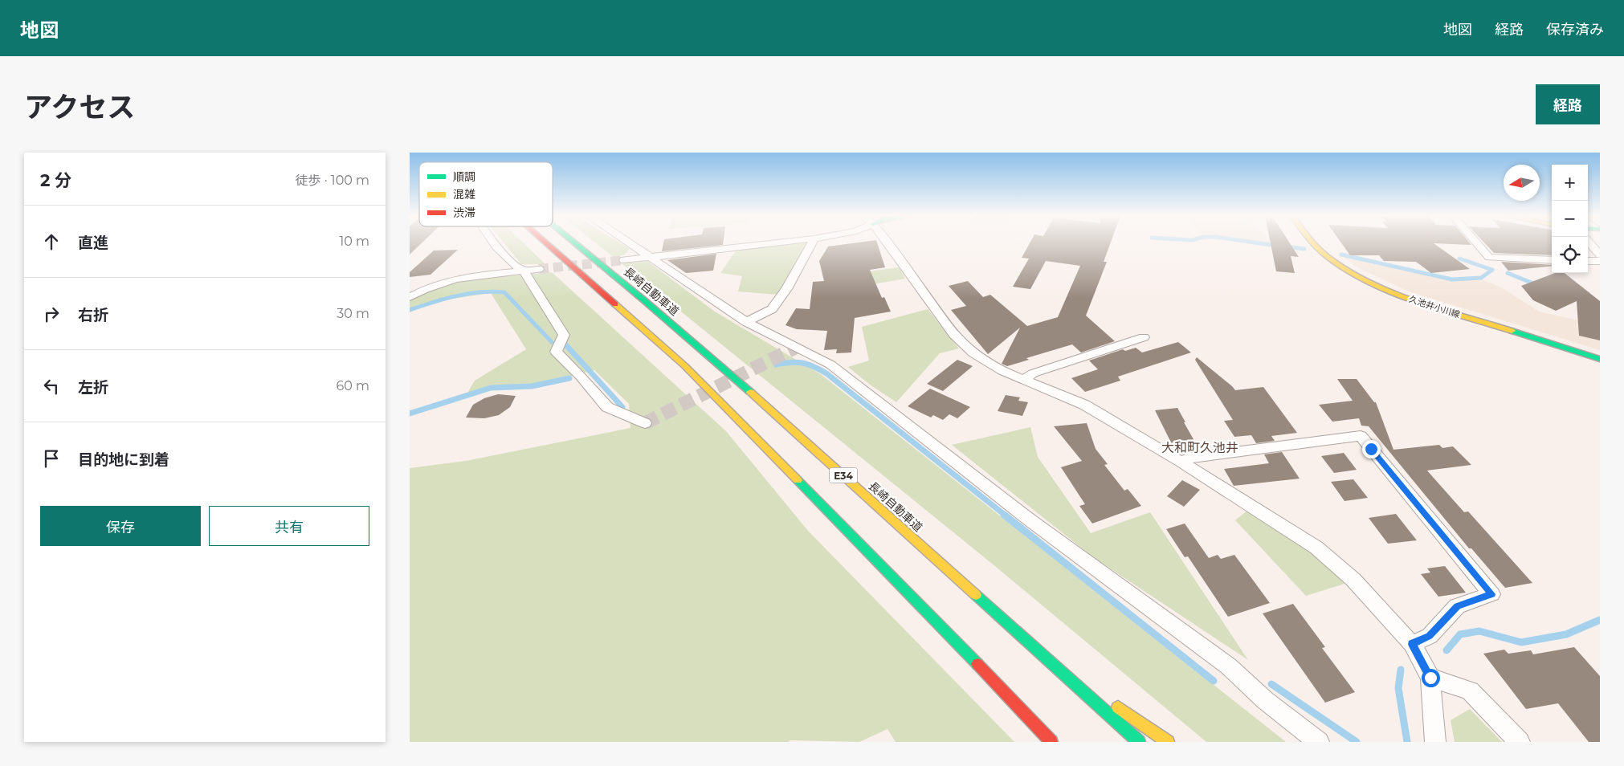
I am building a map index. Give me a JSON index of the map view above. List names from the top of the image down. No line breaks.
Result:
{"streets":{"main road":["長崎自動車道","久池井小川線","E34"]},"districts":["大和町久池井"],"legend":["順調","混雑","渋滞"],"north":"left","page":{"header":"地図","nav":["地図","経路","保存済み"],"title":"アクセス","buttons":["経路",["保存","共有"]],"heading":["2 分","徒歩 · 100 m"],"map_buttons":["+","−"],"list":[["直進","10 m"],["右折","30 m"],["左折","60 m"],"目的地に到着"]}}
